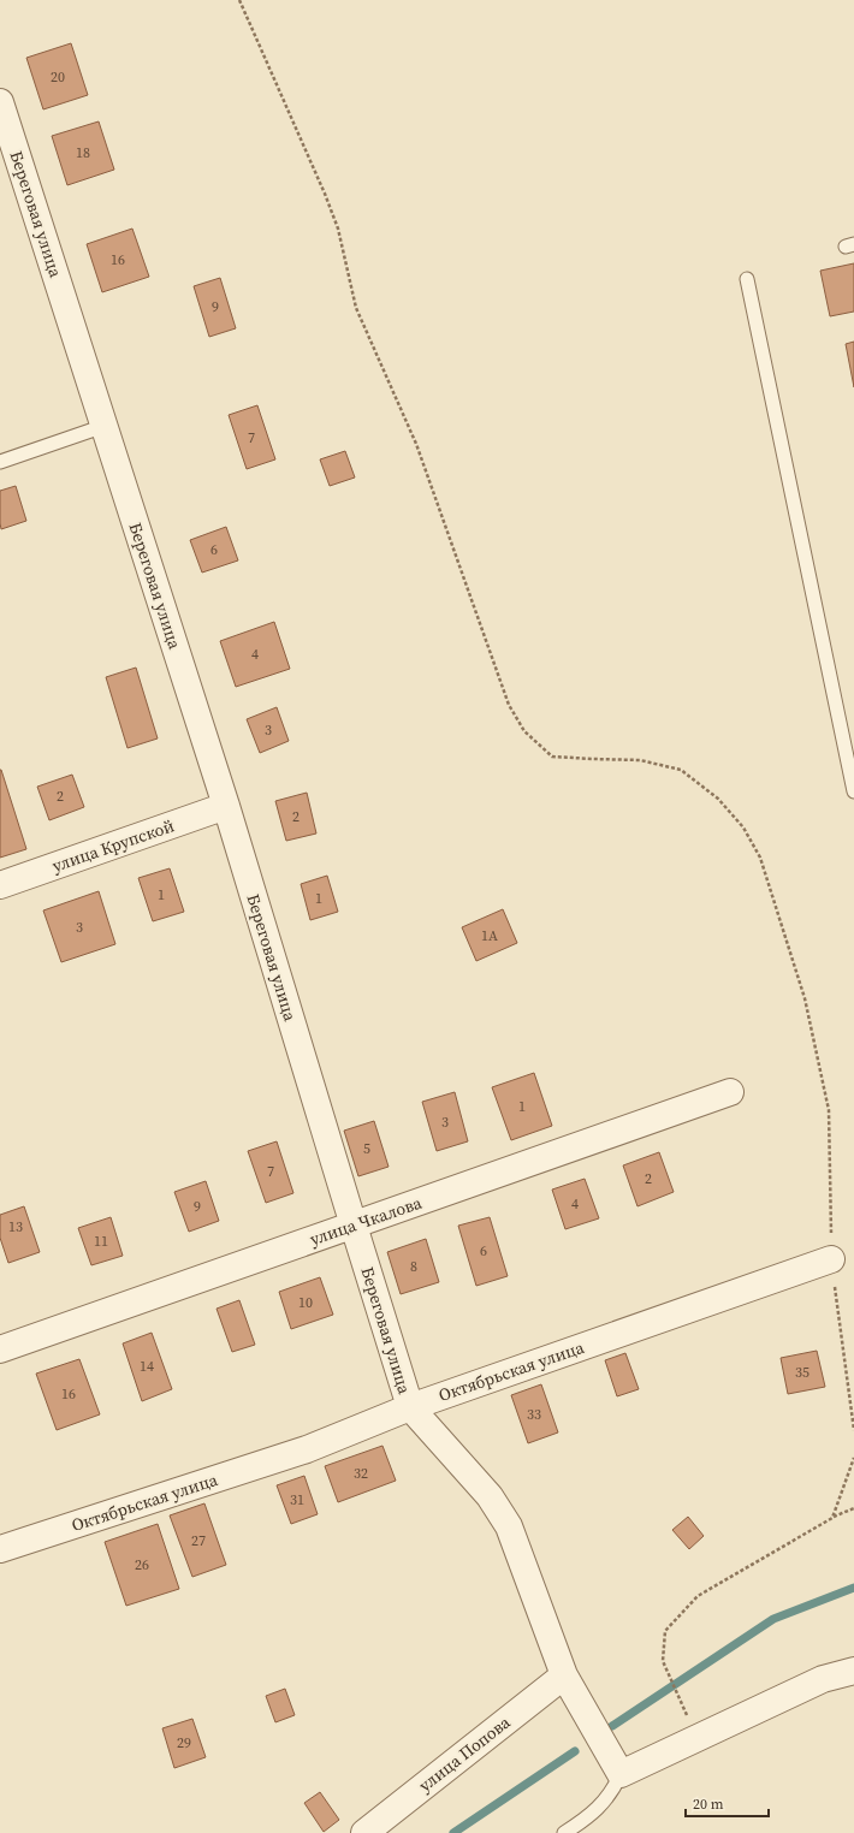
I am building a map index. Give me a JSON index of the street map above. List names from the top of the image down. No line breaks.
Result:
{"streets":{"street":["Береговая улица","улица Крупской","улица Чкалова","Октябрьская улица","улица Попова"]},"crossings":[["Береговая улица","улица Крупской"],["Береговая улица","улица Чкалова"],["Береговая улица","Октябрьская улица"],["Береговая улица","улица Попова"]],"house_numbers":["20","18","16","9","7","6","4","3","2","2","1","1","3","1А","1","3","5","7","2","4","9","13","11","6","8","10","14","35","16","33","32","31","27","26","29"],"scale_bar":"20 m"}
